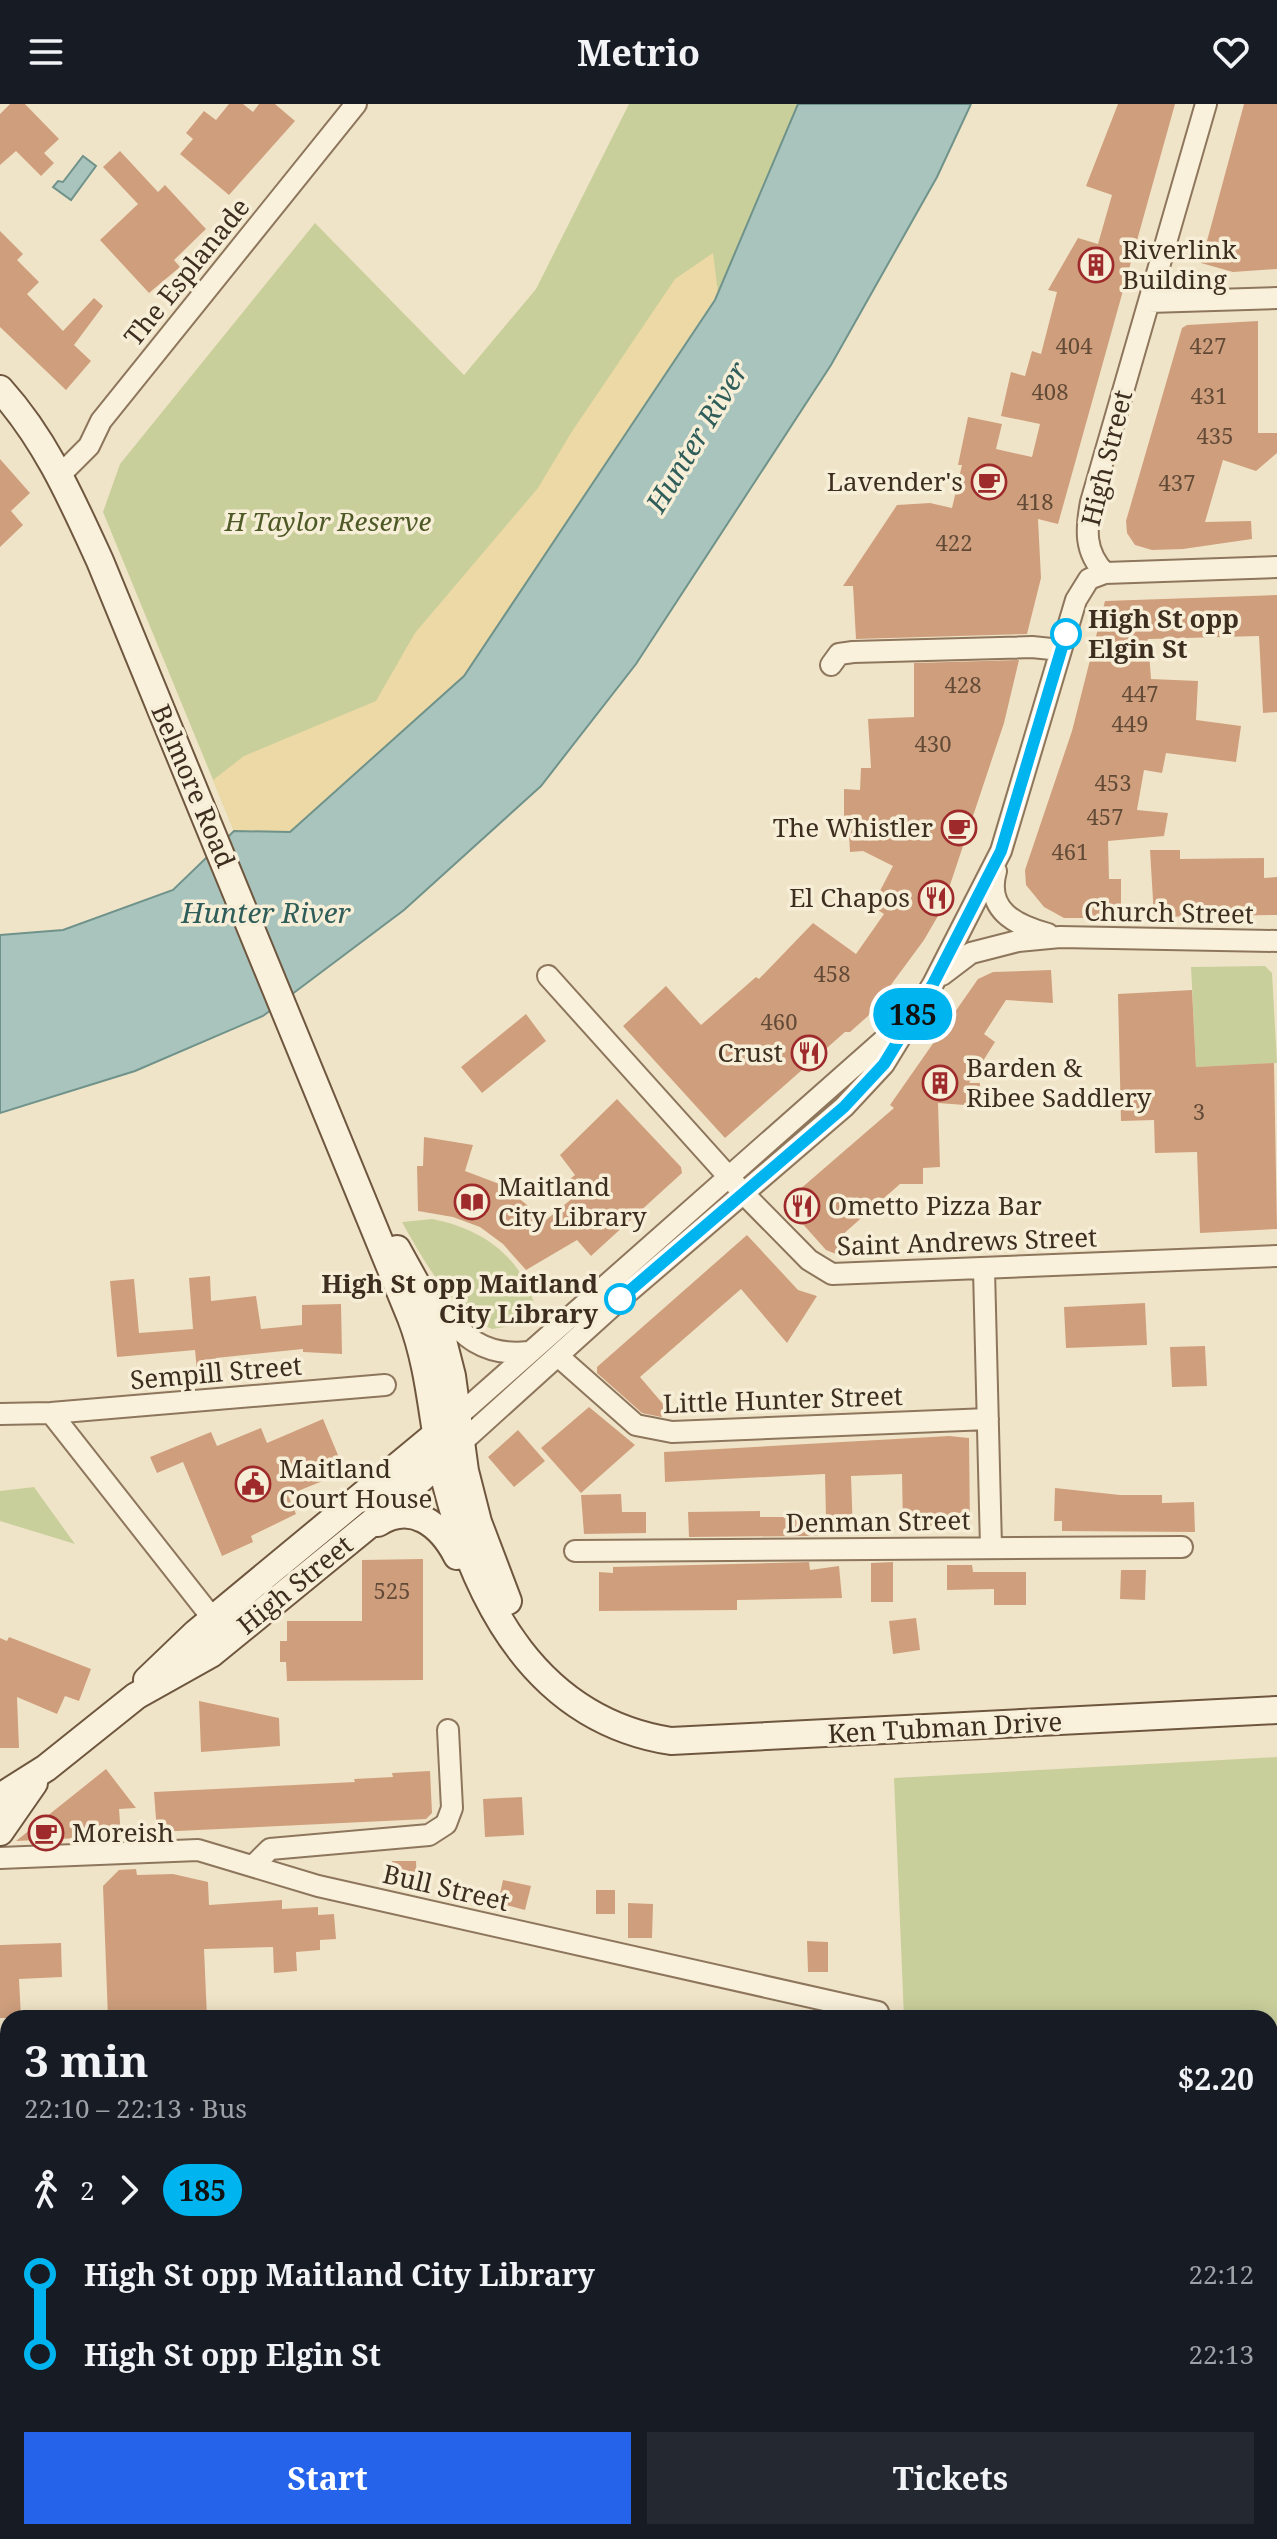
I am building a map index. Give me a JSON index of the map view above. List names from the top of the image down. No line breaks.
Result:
{"streets":{"main road":["High Street","Belmore Road","Ken Tubman Drive"],"street":["The Esplanade","Church Street","Saint Andrews Street","Sempill Street","Little Hunter Street","Denman Street","Bull Street"]},"crossings":[["The Esplanade","Belmore Road"],["High Street","Belmore Road"],["High Street","Church Street"],["High Street","Saint Andrews Street"],["High Street","Little Hunter Street"],["High Street","Ken Tubman Drive"],["Belmore Road","Ken Tubman Drive"]],"water":["Hunter River"],"parks":["H Taylor Reserve"],"places":{"building":["Riverlink Building","Barden & Ribee Saddlery"],"cafe":["Lavender's","The Whistler","Moreish"],"other":["High St opp Elgin St","High St opp Maitland City Library"],"restaurant":["El Chapos","Crust","Ometto Pizza Bar"],"library":["Maitland City Library"],"public building":["Maitland Court House"]},"lines":["bus line 185"],"house_numbers":["404","427","408","431","435","437","418","422","428","447","449","430","453","457","461","458","460","3","525"],"page":{"header":"Metrio","on_map":"185","heading":["3 min","22:10 – 22:13 · Bus","$2.20"],"legs":["2","185"],"list":[{"name":"High St opp Maitland City Library","value":"22:12"},{"name":"High St opp Elgin St","value":"22:13"}],"buttons":["Start","Tickets"]}}
